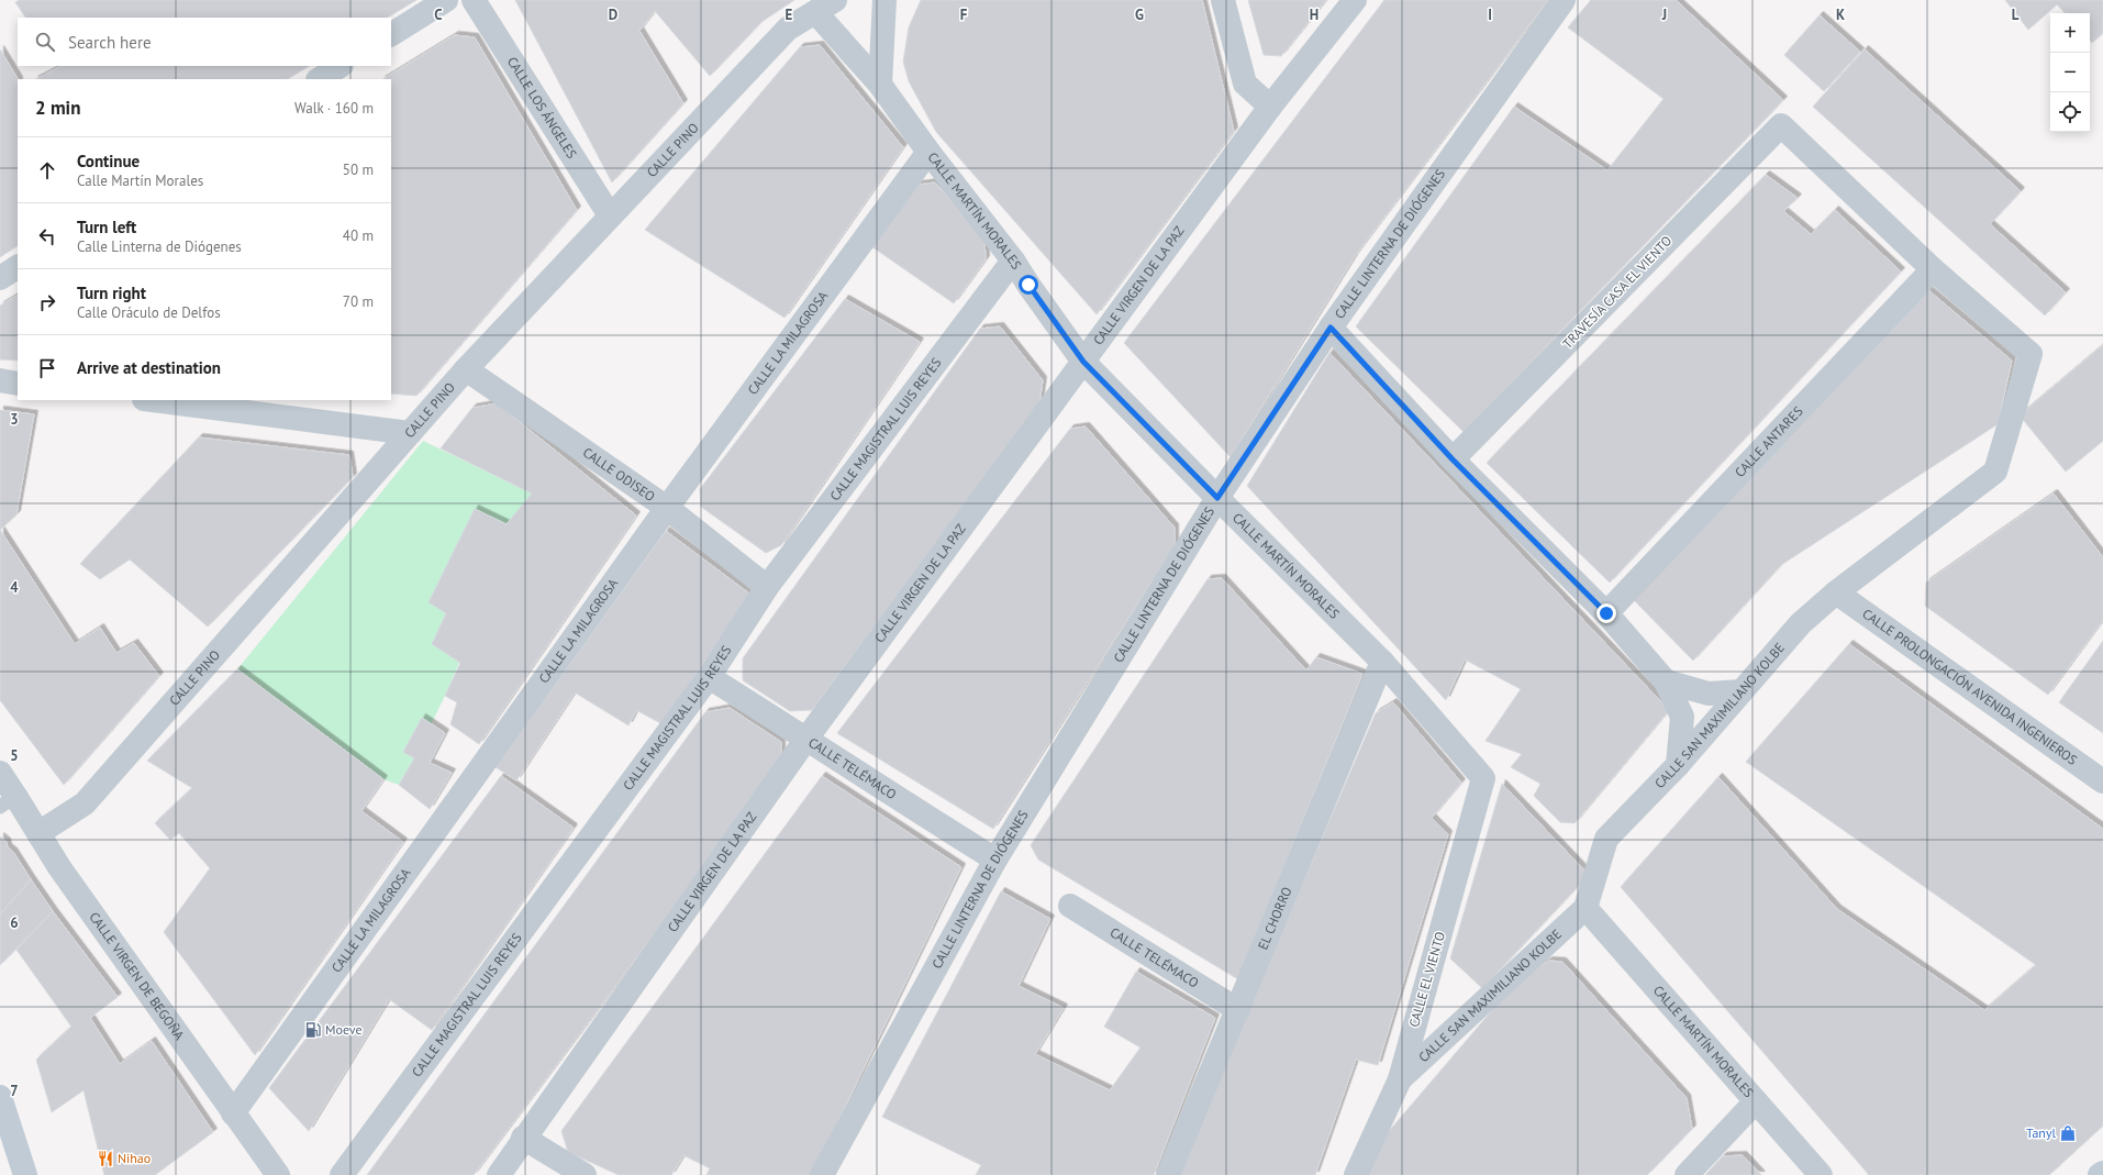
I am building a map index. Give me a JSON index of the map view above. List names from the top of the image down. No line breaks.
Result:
{"streets":{"street":["CALLE LOS ÁNGELES","CALLE PINO","CALLE MARTÍN MORALES","CALLE LINTERNA DE DIÓGENES","CALLE VIRGEN DE LA PAZ","TRAVESÍA CASA EL VIENTO","CALLE LA MILAGROSA","CALLE MAGISTRAL LUIS REYES","CALLE ANTARES","CALLE ODISEO","CALLE PROLONGACIÓN AVENIDA INGENIEROS","CALLE SAN MAXIMILIANO KOLBE","CALLE TELÉMACO","EL CHORRO","CALLE VIRGEN DE BEGOÑA","CALLE EL VIENTO"]},"crossings":[["CALLE LOS ÁNGELES","CALLE PINO"],["CALLE PINO","CALLE MARTÍN MORALES"],["CALLE PINO","CALLE ODISEO"],["CALLE PINO","CALLE VIRGEN DE BEGOÑA"],["CALLE MARTÍN MORALES","CALLE LINTERNA DE DIÓGENES"],["CALLE MARTÍN MORALES","CALLE VIRGEN DE LA PAZ"],["CALLE MARTÍN MORALES","CALLE LA MILAGROSA"],["CALLE MARTÍN MORALES","CALLE MAGISTRAL LUIS REYES"],["CALLE MARTÍN MORALES","CALLE SAN MAXIMILIANO KOLBE"],["CALLE MARTÍN MORALES","EL CHORRO"],["CALLE MARTÍN MORALES","CALLE EL VIENTO"],["CALLE LINTERNA DE DIÓGENES","CALLE TELÉMACO"],["CALLE VIRGEN DE LA PAZ","CALLE TELÉMACO"],["TRAVESÍA CASA EL VIENTO","CALLE ANTARES"],["TRAVESÍA CASA EL VIENTO","CALLE SAN MAXIMILIANO KOLBE"],["CALLE LA MILAGROSA","CALLE ODISEO"],["CALLE LA MILAGROSA","CALLE VIRGEN DE BEGOÑA"],["CALLE MAGISTRAL LUIS REYES","CALLE ODISEO"],["CALLE MAGISTRAL LUIS REYES","CALLE TELÉMACO"],["CALLE ANTARES","CALLE SAN MAXIMILIANO KOLBE"],["CALLE PROLONGACIÓN AVENIDA INGENIEROS","CALLE SAN MAXIMILIANO KOLBE"],["CALLE SAN MAXIMILIANO KOLBE","CALLE EL VIENTO"],["CALLE TELÉMACO","EL CHORRO"]],"places":{"fuel station":["Moeve"],"shop":["Tanyl"],"restaurant":["Nihao"]},"page":{"map_buttons":["+","−"],"search":"Search here","heading":["2 min","Walk · 160 m"],"list":[["Continue","Calle Martín Morales","50 m"],["Turn left","Calle Linterna de Diógenes","40 m"],["Turn right","Calle Oráculo de Delfos","70 m"],"Arrive at destination"]},"grid":{"columns":["C","D","E","F","G","H","I","J","K","L"],"rows":["3","4","5","6","7"]}}
